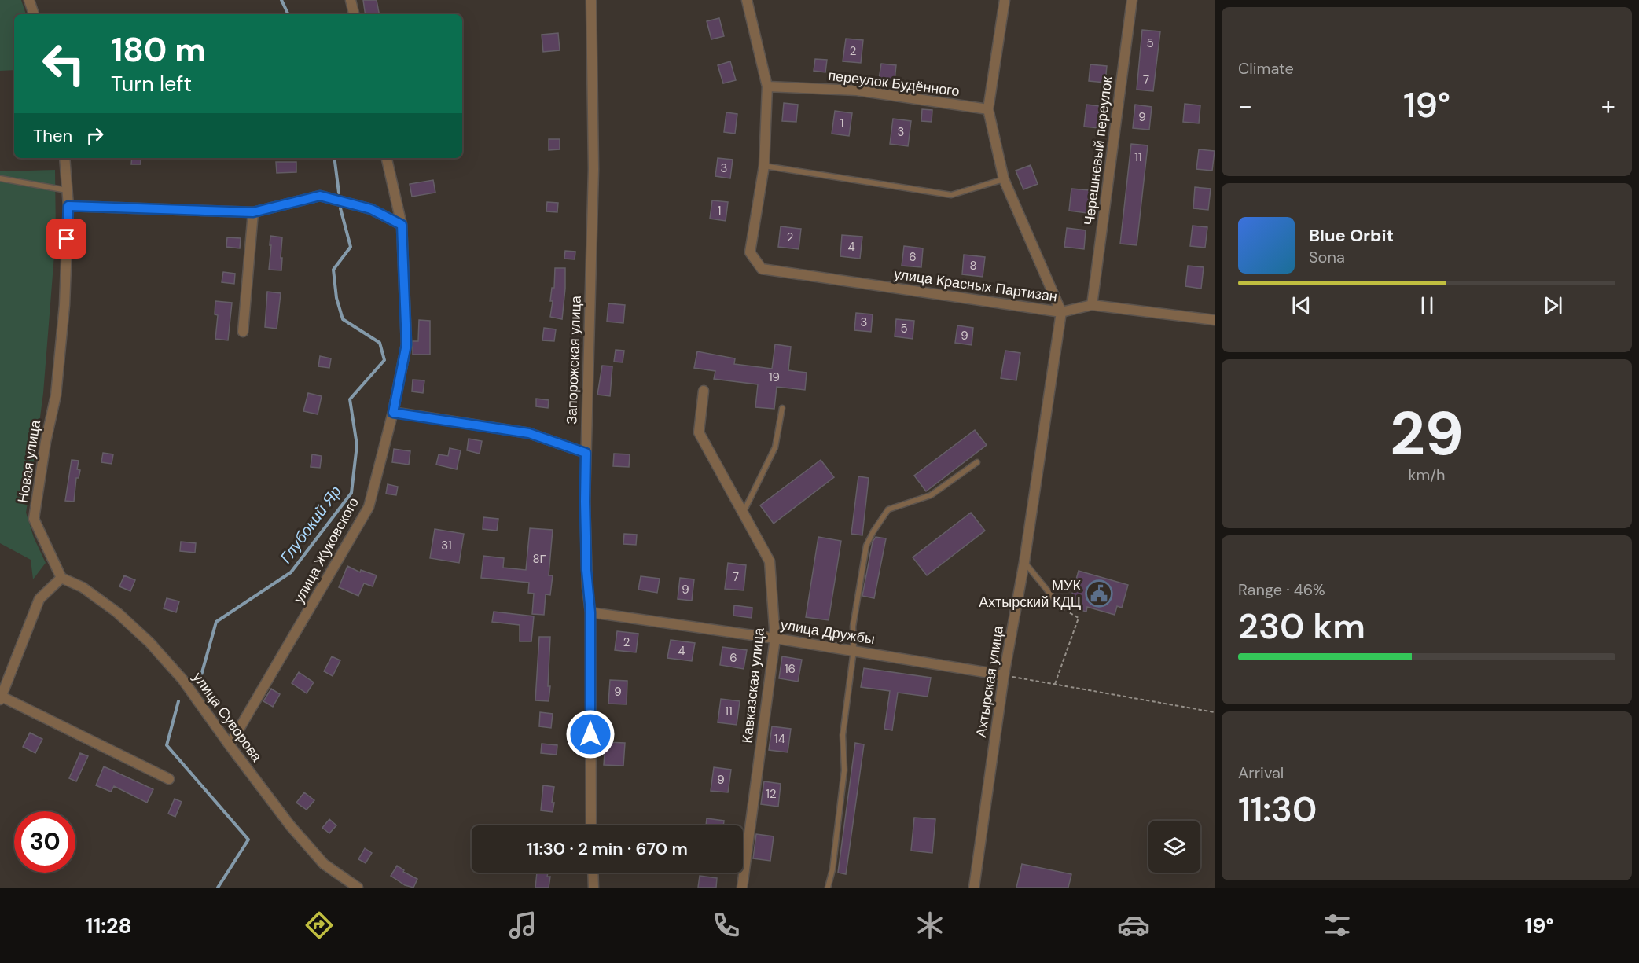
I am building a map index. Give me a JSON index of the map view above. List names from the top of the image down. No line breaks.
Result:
{"streets":{"street":["переулок Будённого","Черешневый переулок","улица Красных Партизан","Запорожская улица","Новая улица","улица Жуковского","улица Дружбы","Ахтырская улица","Кавказская улица","улица Суворова"]},"crossings":[["Черешневый переулок","улица Красных Партизан"],["улица Красных Партизан","Ахтырская улица"],["Запорожская улица","улица Дружбы"],["Новая улица","улица Суворова"],["улица Жуковского","улица Суворова"],["улица Дружбы","Ахтырская улица"],["улица Дружбы","Кавказская улица"]],"water":["Глубокий Яр"],"places":{"public building":["МУК Ахтырский КДЦ"]},"house_numbers":["5","2","7","9","1","3","11","3","1","2","4","6","8","3","5","9","19","31","8Г","7","9","2","4","6","16","9","11","14","9","12"],"page":{"tile":["Climate",["29","km/h"],["Range · 46%","230 km"],["Arrival","11:30"]],"turn":["180 m","Turn left"],"heat":["−","19°","+"],"then":"Then","song":["Blue Orbit","Sona"],"limit":"30","trip":"11:30 · 2 min · 670 m","tabs":["11:28","19°"]}}
